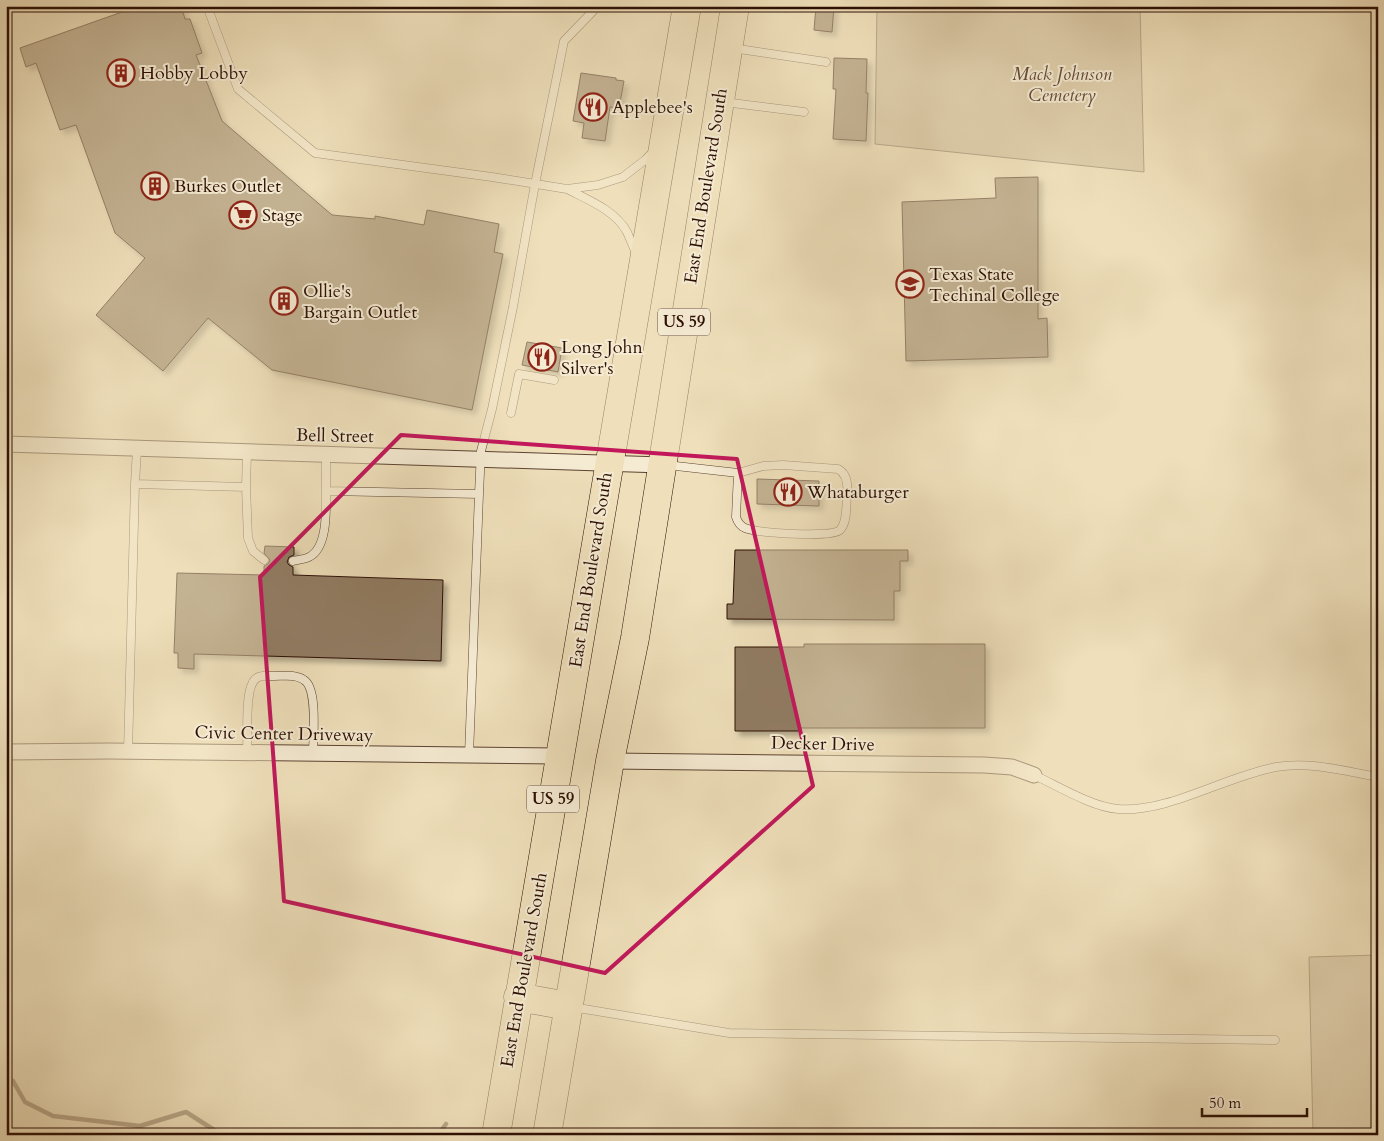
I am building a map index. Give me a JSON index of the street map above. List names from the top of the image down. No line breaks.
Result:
{"streets":{"highway":["East End Boulevard South","US 59"],"street":["Bell Street","Civic Center Driveway","Decker Drive"]},"crossings":[["East End Boulevard South","Bell Street"],["East End Boulevard South","Civic Center Driveway"],["East End Boulevard South","Decker Drive"]],"parks":["Mack Johnson Cemetery"],"places":{"building":["Hobby Lobby","Burkes Outlet","Ollie's Bargain Outlet"],"restaurant":["Applebee's","Long John Silver's","Whataburger"],"supermarket":["Stage"],"school or university":["Texas State Techinal College"]},"scale_bar":"50 m"}
